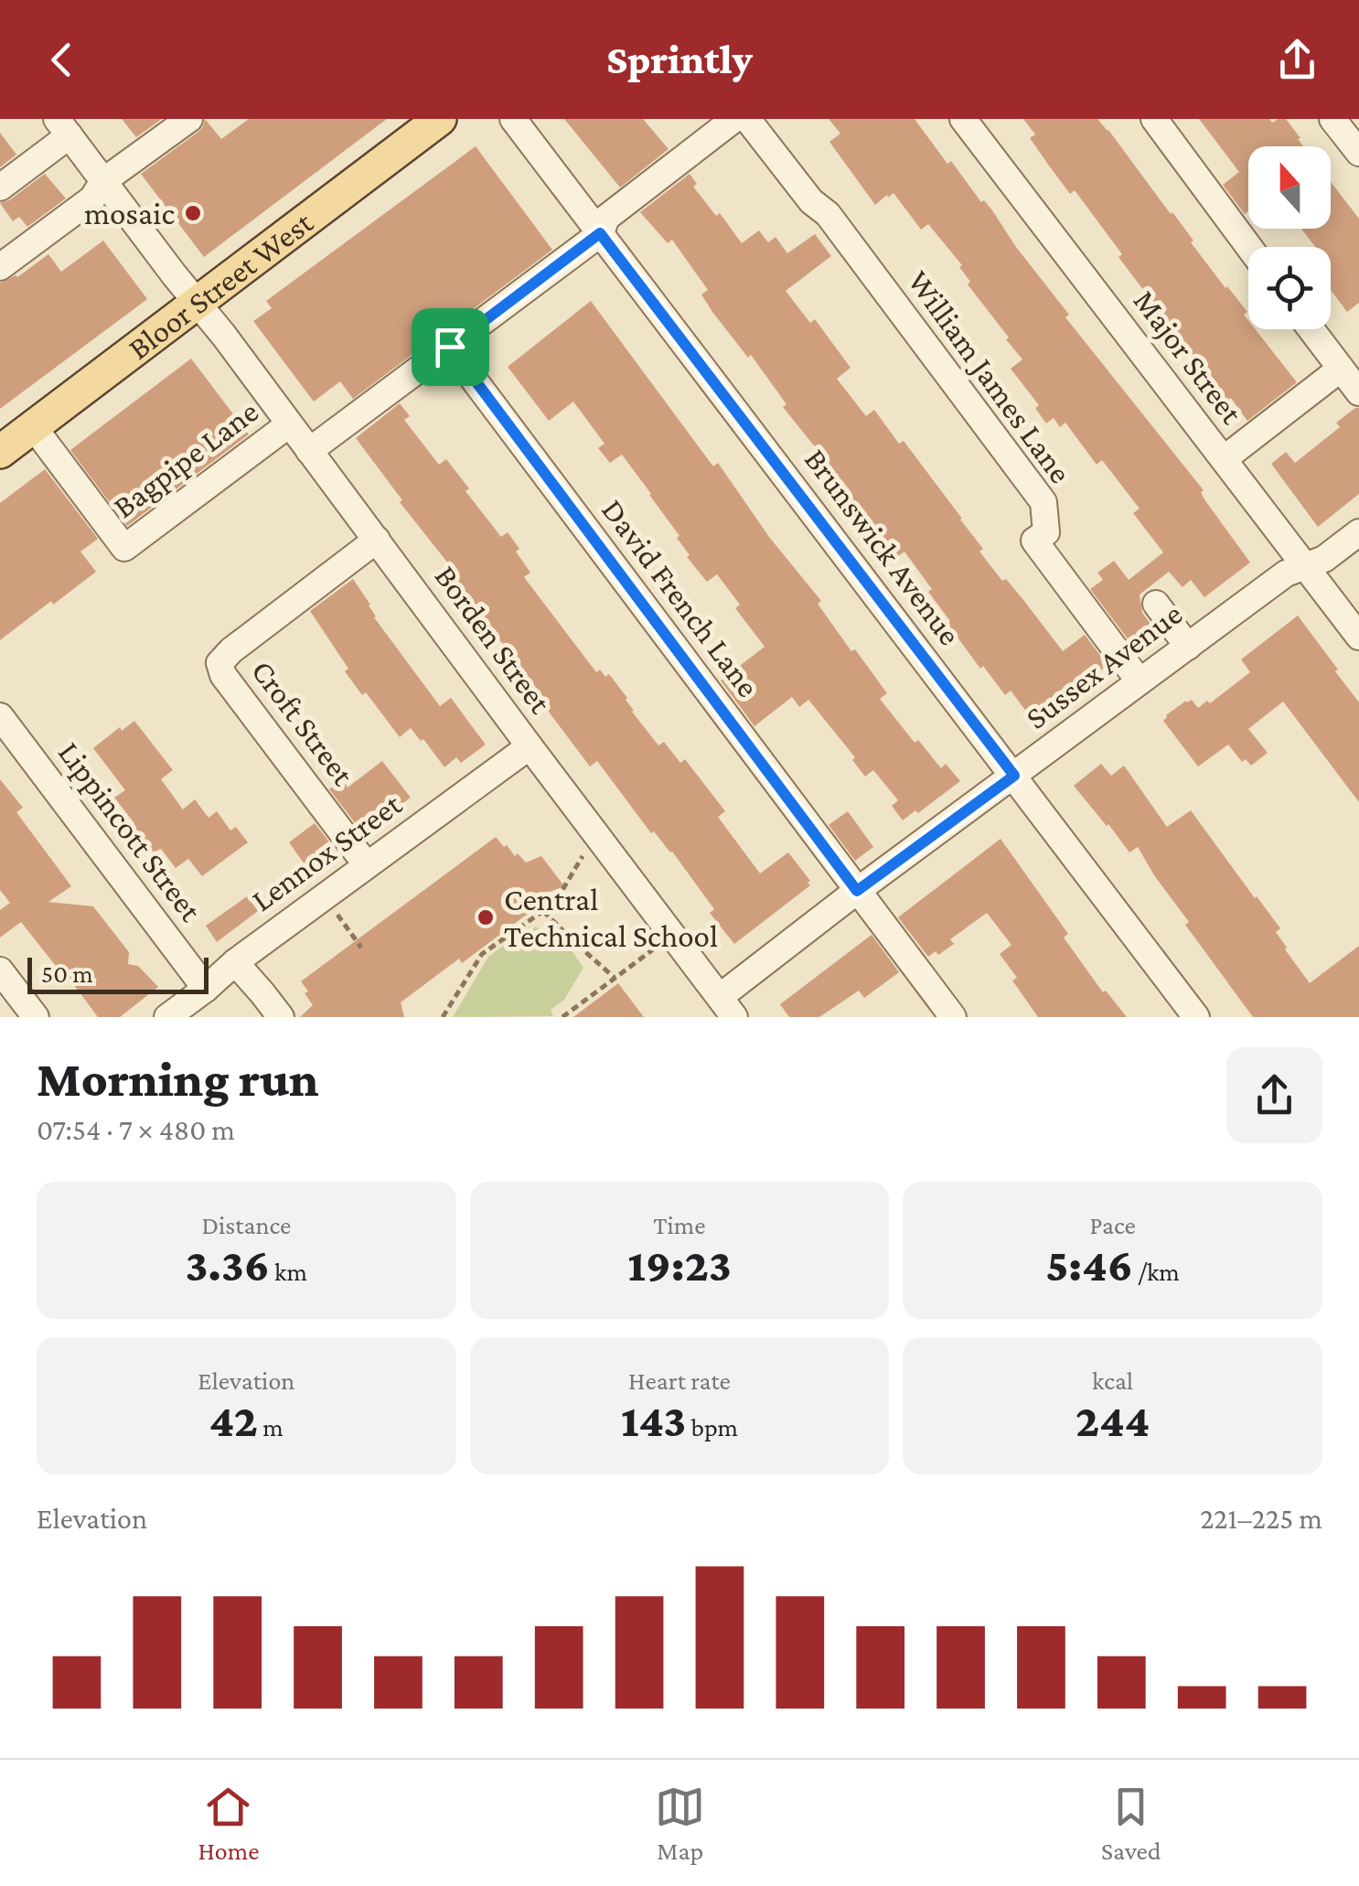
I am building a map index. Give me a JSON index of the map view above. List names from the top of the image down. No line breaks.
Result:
{"streets":{"main road":["Bloor Street West"],"street":["Major Street","William James Lane","Bagpipe Lane","Brunswick Avenue","David French Lane","Borden Street","Sussex Avenue","Croft Street","Lippincott Street","Lennox Street"]},"crossings":[["Bloor Street West","Bagpipe Lane"],["Bloor Street West","Borden Street"],["Major Street","Sussex Avenue"],["William James Lane","Sussex Avenue"],["Bagpipe Lane","Borden Street"],["Brunswick Avenue","Sussex Avenue"],["David French Lane","Sussex Avenue"],["Borden Street","Sussex Avenue"],["Borden Street","Croft Street"],["Borden Street","Lennox Street"],["Croft Street","Lennox Street"],["Lippincott Street","Lennox Street"]],"places":["mosaic","Central Technical School"],"scale_bar":"50 m","north":"top","page":{"header":"Sprintly","scale":"50 m","heading":["Morning run","07:54 · 7 × 480 m"],"stats":[["Distance","3.36 km"],["Time","19:23"],["Pace","5:46 /km"],["Elevation","42 m"],["Heart rate","143 bpm"],["kcal","244"]],"chart":["Elevation","221–225 m"],"tabs":["Home","Map","Saved"]}}
